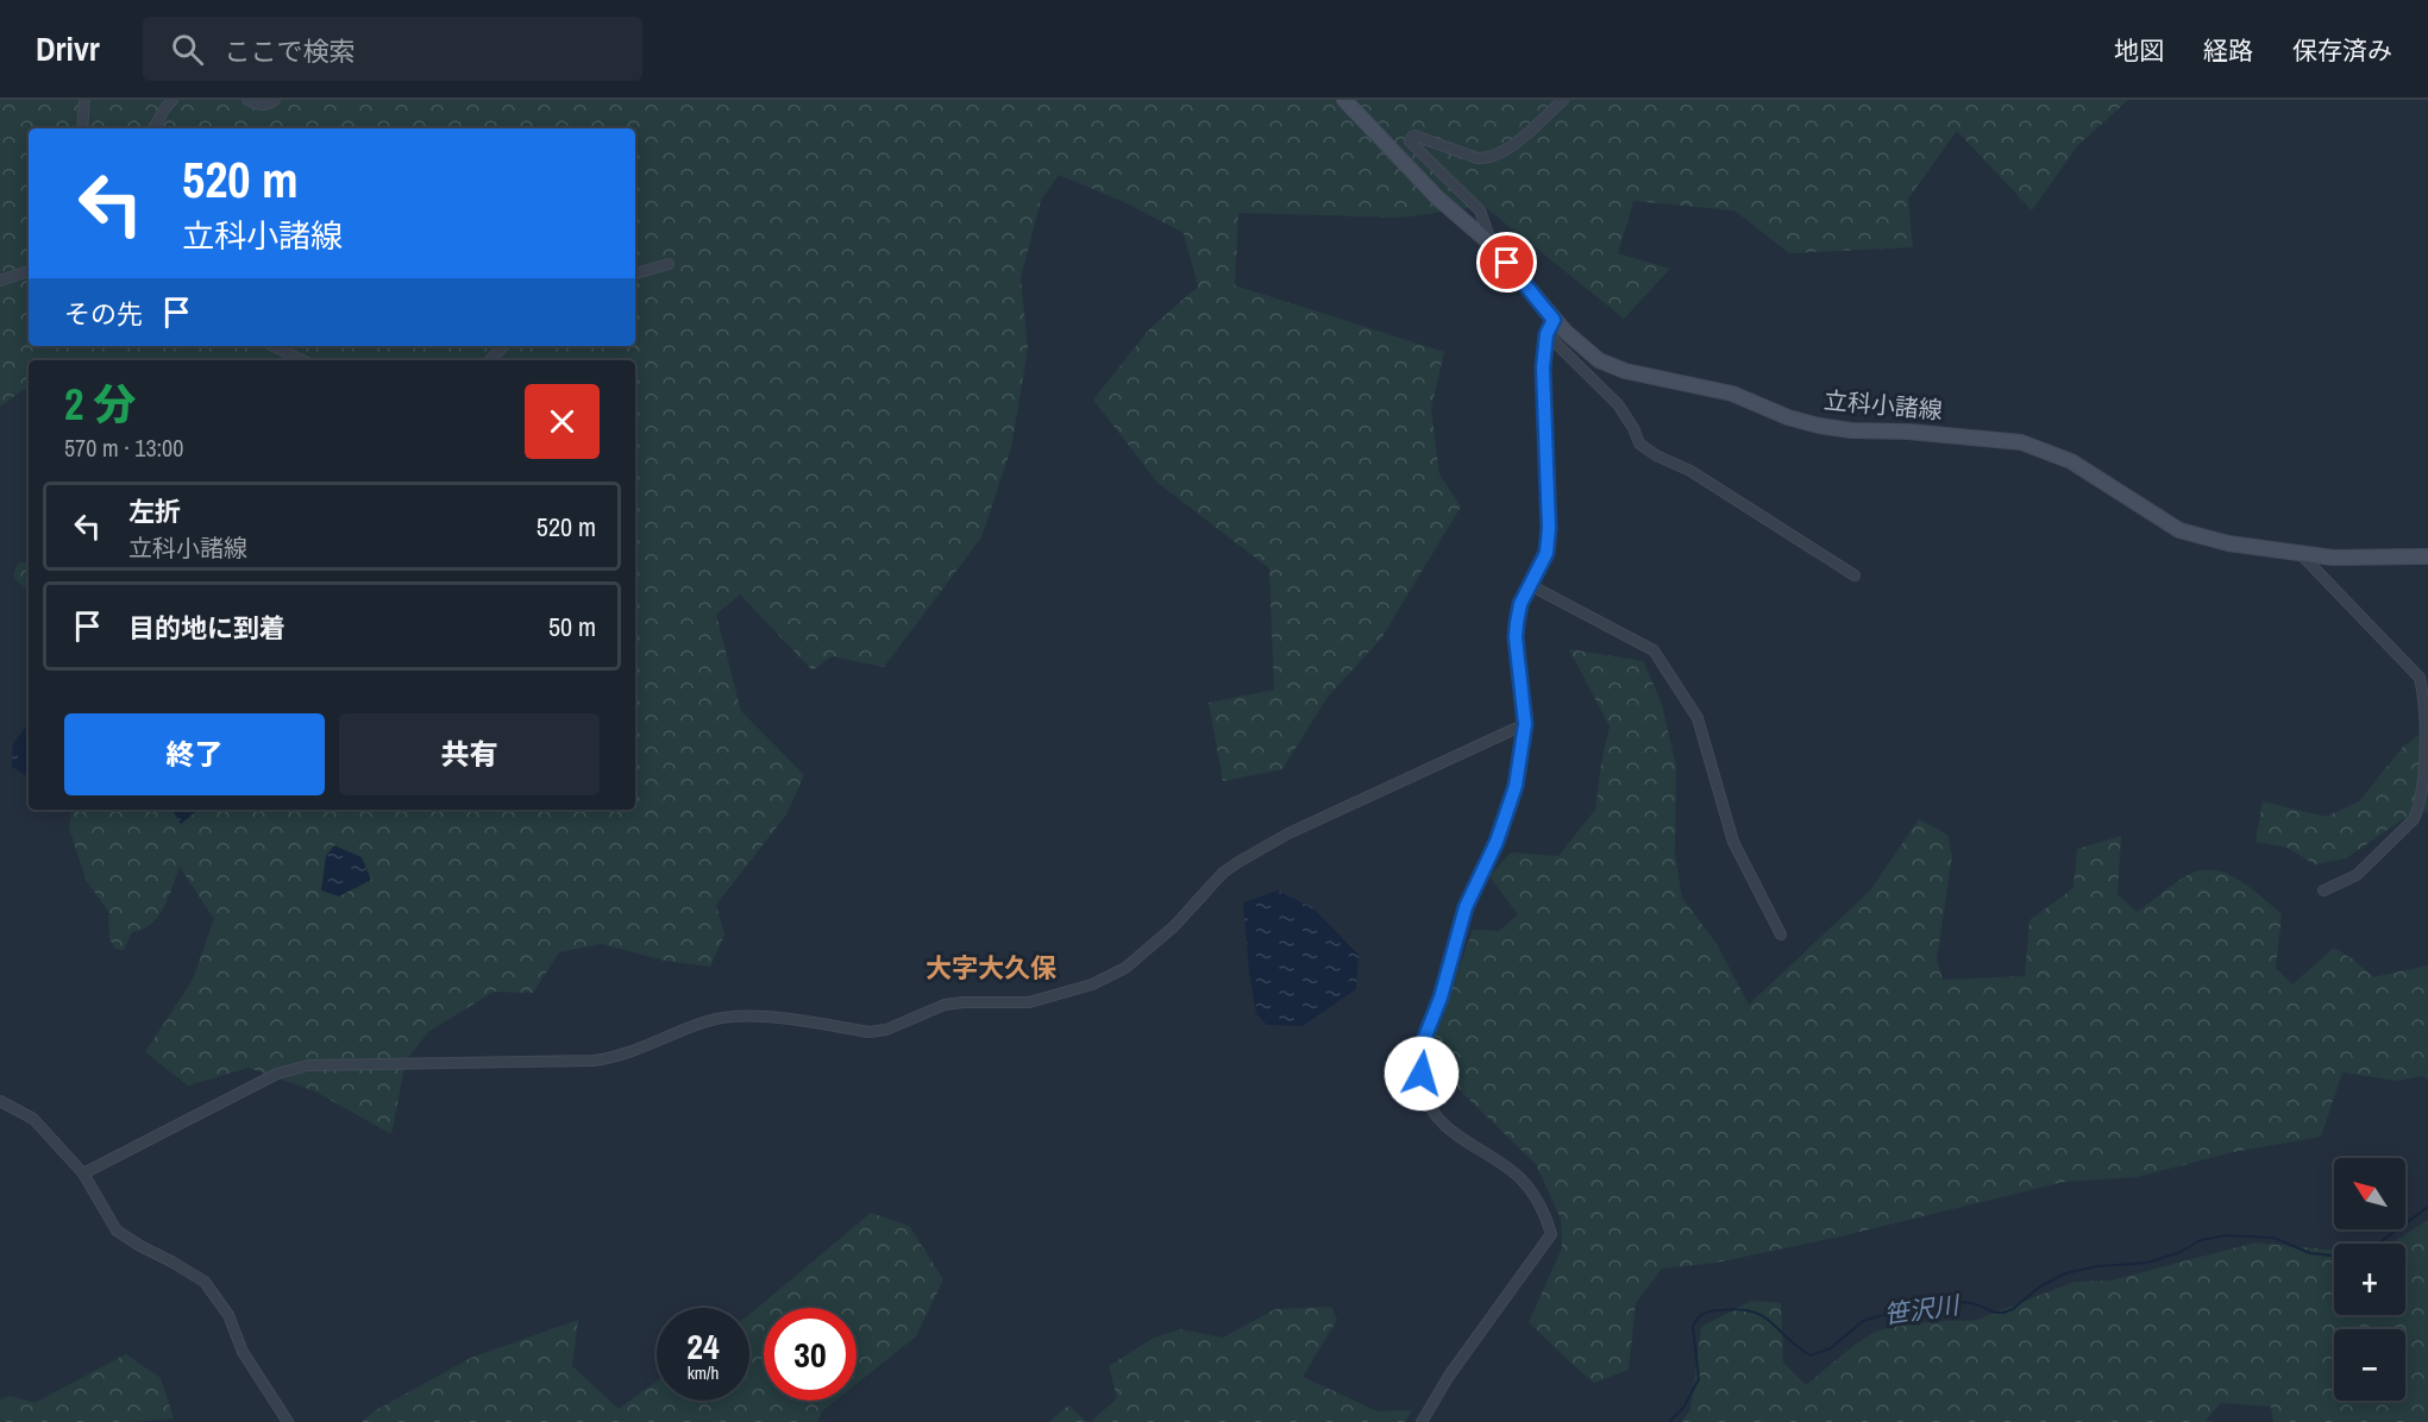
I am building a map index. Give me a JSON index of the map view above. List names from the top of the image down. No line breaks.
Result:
{"streets":{"main road":["立科小諸線"]},"districts":["大字大久保"],"water":["笹沢川"],"north":"top left","page":{"header":"Drivr","search":"ここで検索","nav":["地図","経路","保存済み"],"turn":["520 m","立科小諸線"],"then":"その先","heading":["2 分","570 m · 13:00"],"list":[{"name":"左折","note":"立科小諸線","value":"520 m"},{"name":"目的地に到着","value":"50 m"}],"buttons":["終了","共有"],"map_buttons":["+","−"],"speed":"24 km/h","limit":"30"}}
